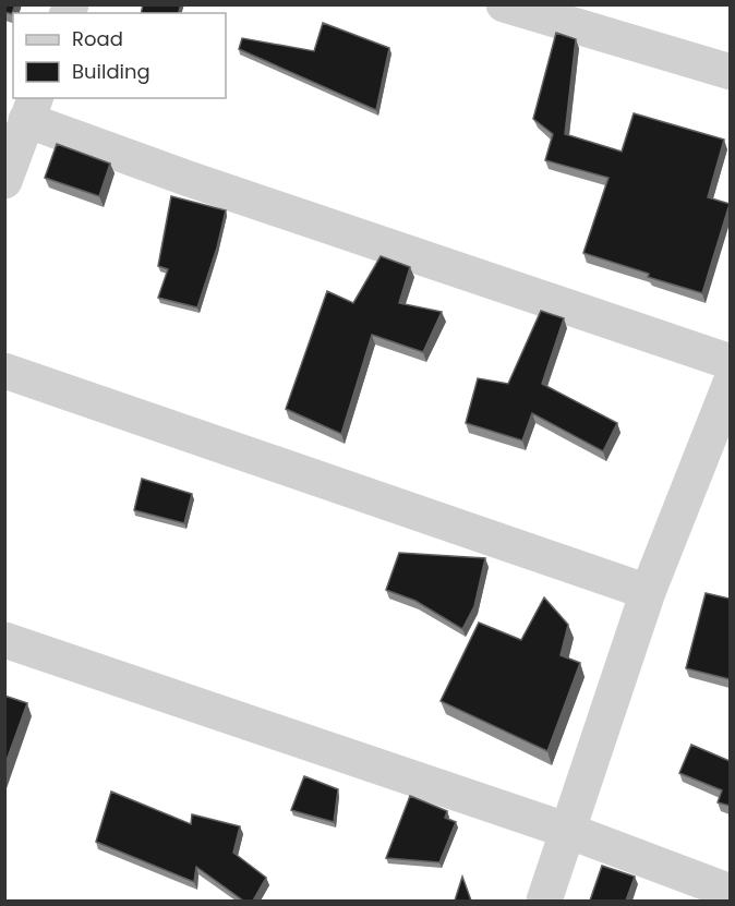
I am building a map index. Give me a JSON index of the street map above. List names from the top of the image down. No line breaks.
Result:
{"legend":["Road","Building"]}
